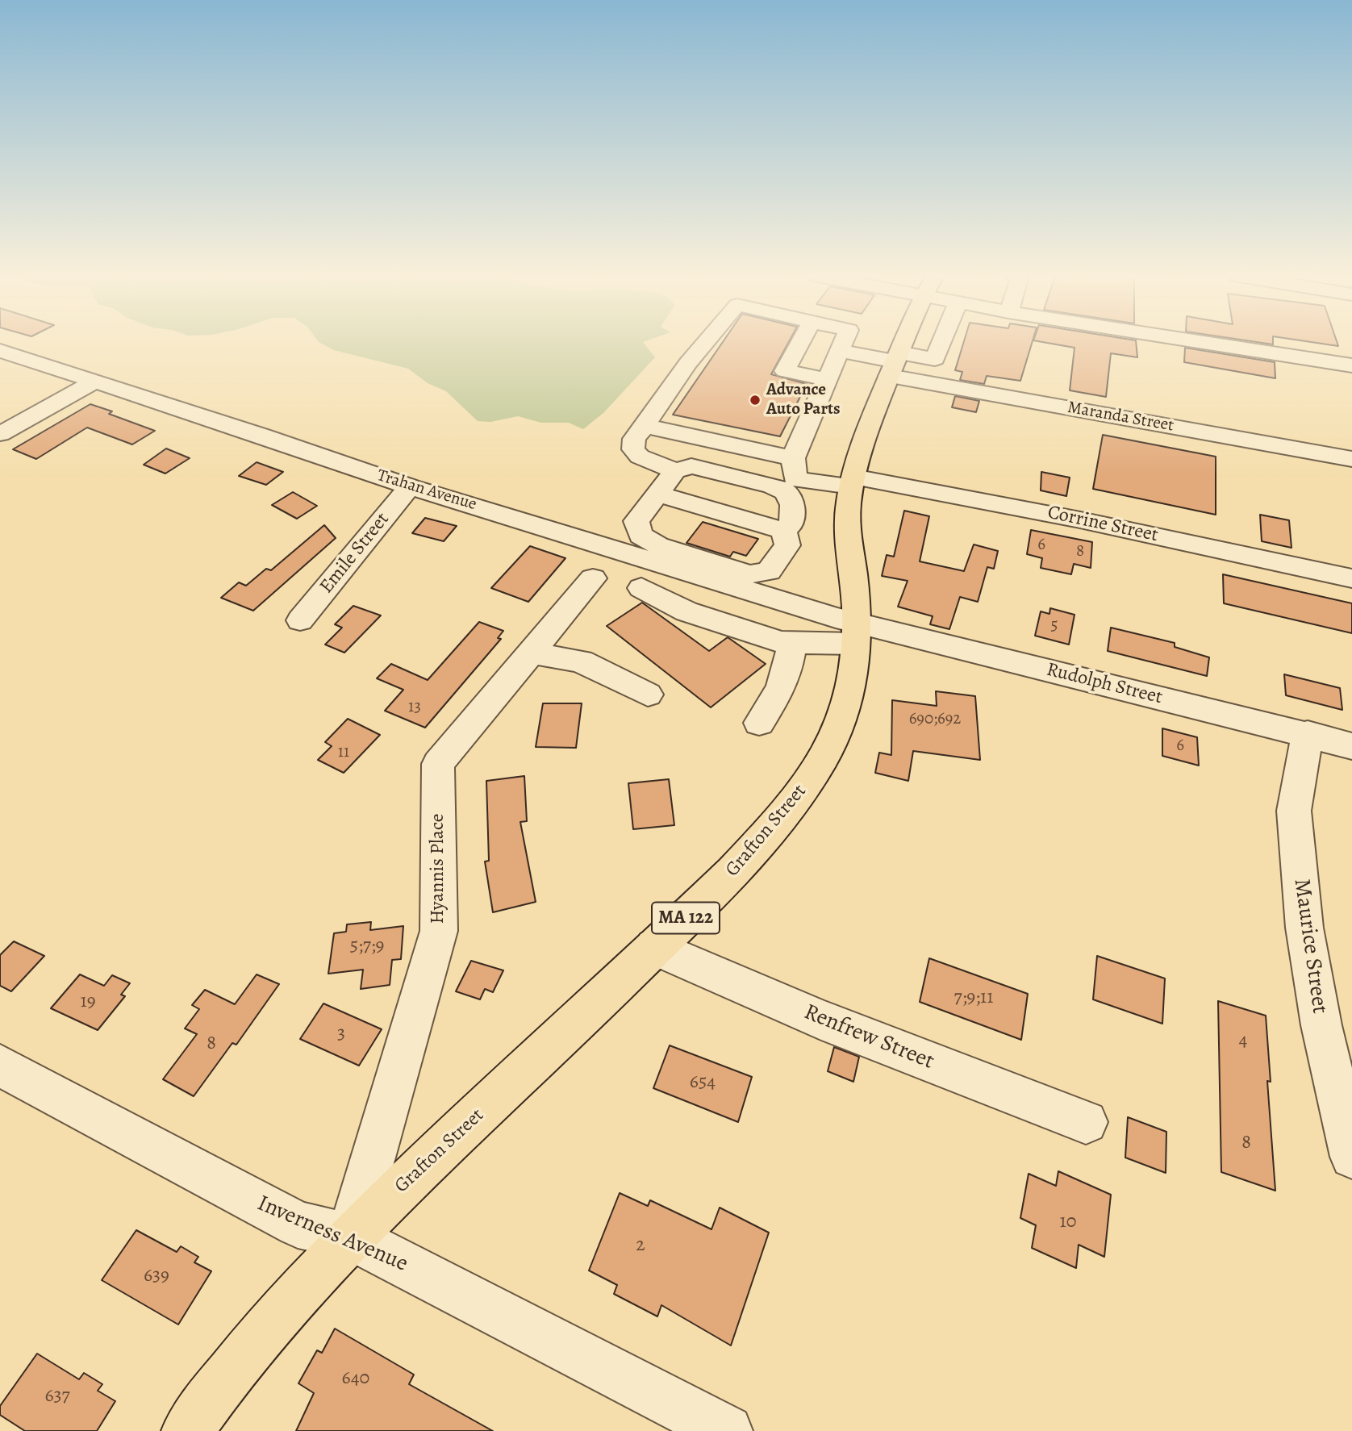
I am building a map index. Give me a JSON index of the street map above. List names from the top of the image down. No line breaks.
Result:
{"streets":{"highway":["Grafton Street","MA 122"],"street":["Maranda Street","Trahan Avenue","Corrine Street","Emile Street","Rudolph Street","Hyannis Place","Maurice Street","Renfrew Street","Inverness Avenue"]},"crossings":[["Maranda Street","Grafton Street"],["Trahan Avenue","Emile Street"],["Trahan Avenue","Rudolph Street"],["Trahan Avenue","Grafton Street"],["Corrine Street","Grafton Street"],["Rudolph Street","Grafton Street"],["Rudolph Street","Maurice Street"],["Grafton Street","Hyannis Place"],["Grafton Street","Renfrew Street"],["Grafton Street","Inverness Avenue"],["Hyannis Place","Inverness Avenue"]],"places":["Advance Auto Parts"],"house_numbers":["6","8","5","13","690;692","6","11","5;7;9","7;9;11","19","3","4","8","654","8","10","2","639","640","637"]}
